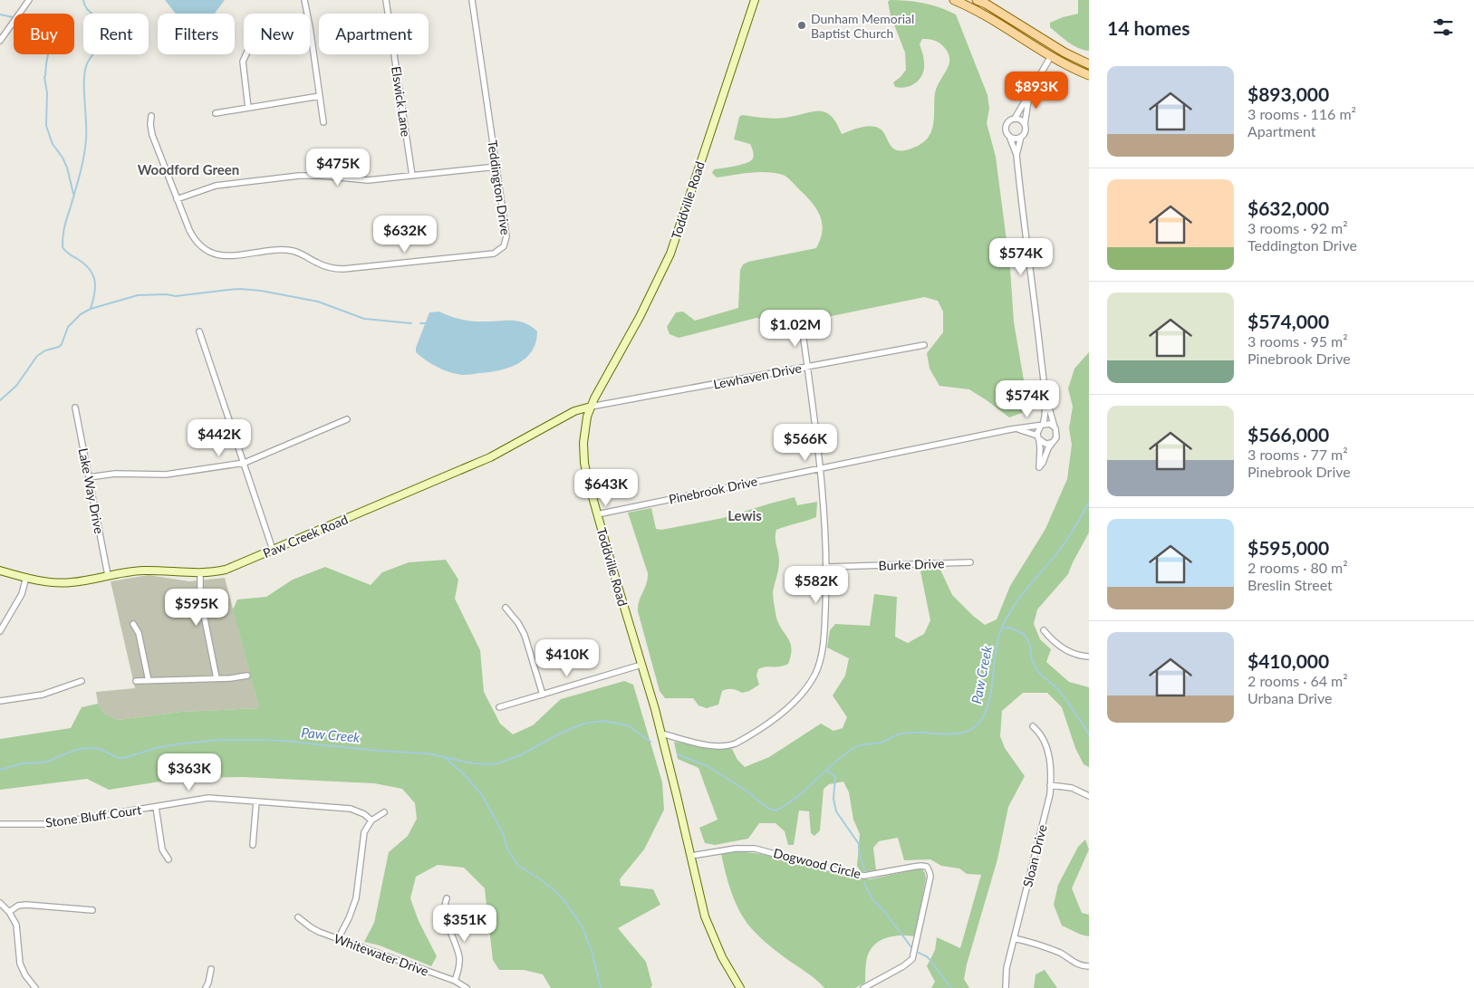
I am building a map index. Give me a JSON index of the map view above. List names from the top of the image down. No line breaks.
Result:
{"streets":{"street":["Elswick Lane","Teddington Drive","Toddville Road","Lewhaven Drive","Pinebrook Drive","Lake Way Drive","Paw Creek Road","Burke Drive","Stone Bluff Court","Sloan Drive","Dogwood Circle","Whitewater Drive"]},"crossings":[["Toddville Road","Lewhaven Drive"],["Toddville Road","Pinebrook Drive"],["Toddville Road","Paw Creek Road"],["Toddville Road","Dogwood Circle"],["Lewhaven Drive","Paw Creek Road"],["Lake Way Drive","Paw Creek Road"]],"districts":["Woodford Green","Lewis"],"water":["Paw Creek"],"places":["Dunham Memorial Baptist Church"],"page":{"heading":"14 homes","chip":["Buy","Rent","Filters","New","Apartment"],"list":[{"name":"$893,000","note":"3 rooms · 116 m² · Apartment"},{"name":"$632,000","note":"3 rooms · 92 m² · Teddington Drive"},{"name":"$574,000","note":"3 rooms · 95 m² · Pinebrook Drive"},{"name":"$566,000","note":"3 rooms · 77 m² · Pinebrook Drive"},{"name":"$595,000","note":"2 rooms · 80 m² · Breslin Street"},{"name":"$410,000","note":"2 rooms · 64 m² · Urbana Drive"}],"price":["$893K","$475K","$632K","$574K","$1.02M","$574K","$442K","$566K","$643K","$582K","$595K","$410K","$363K","$351K"]}}
